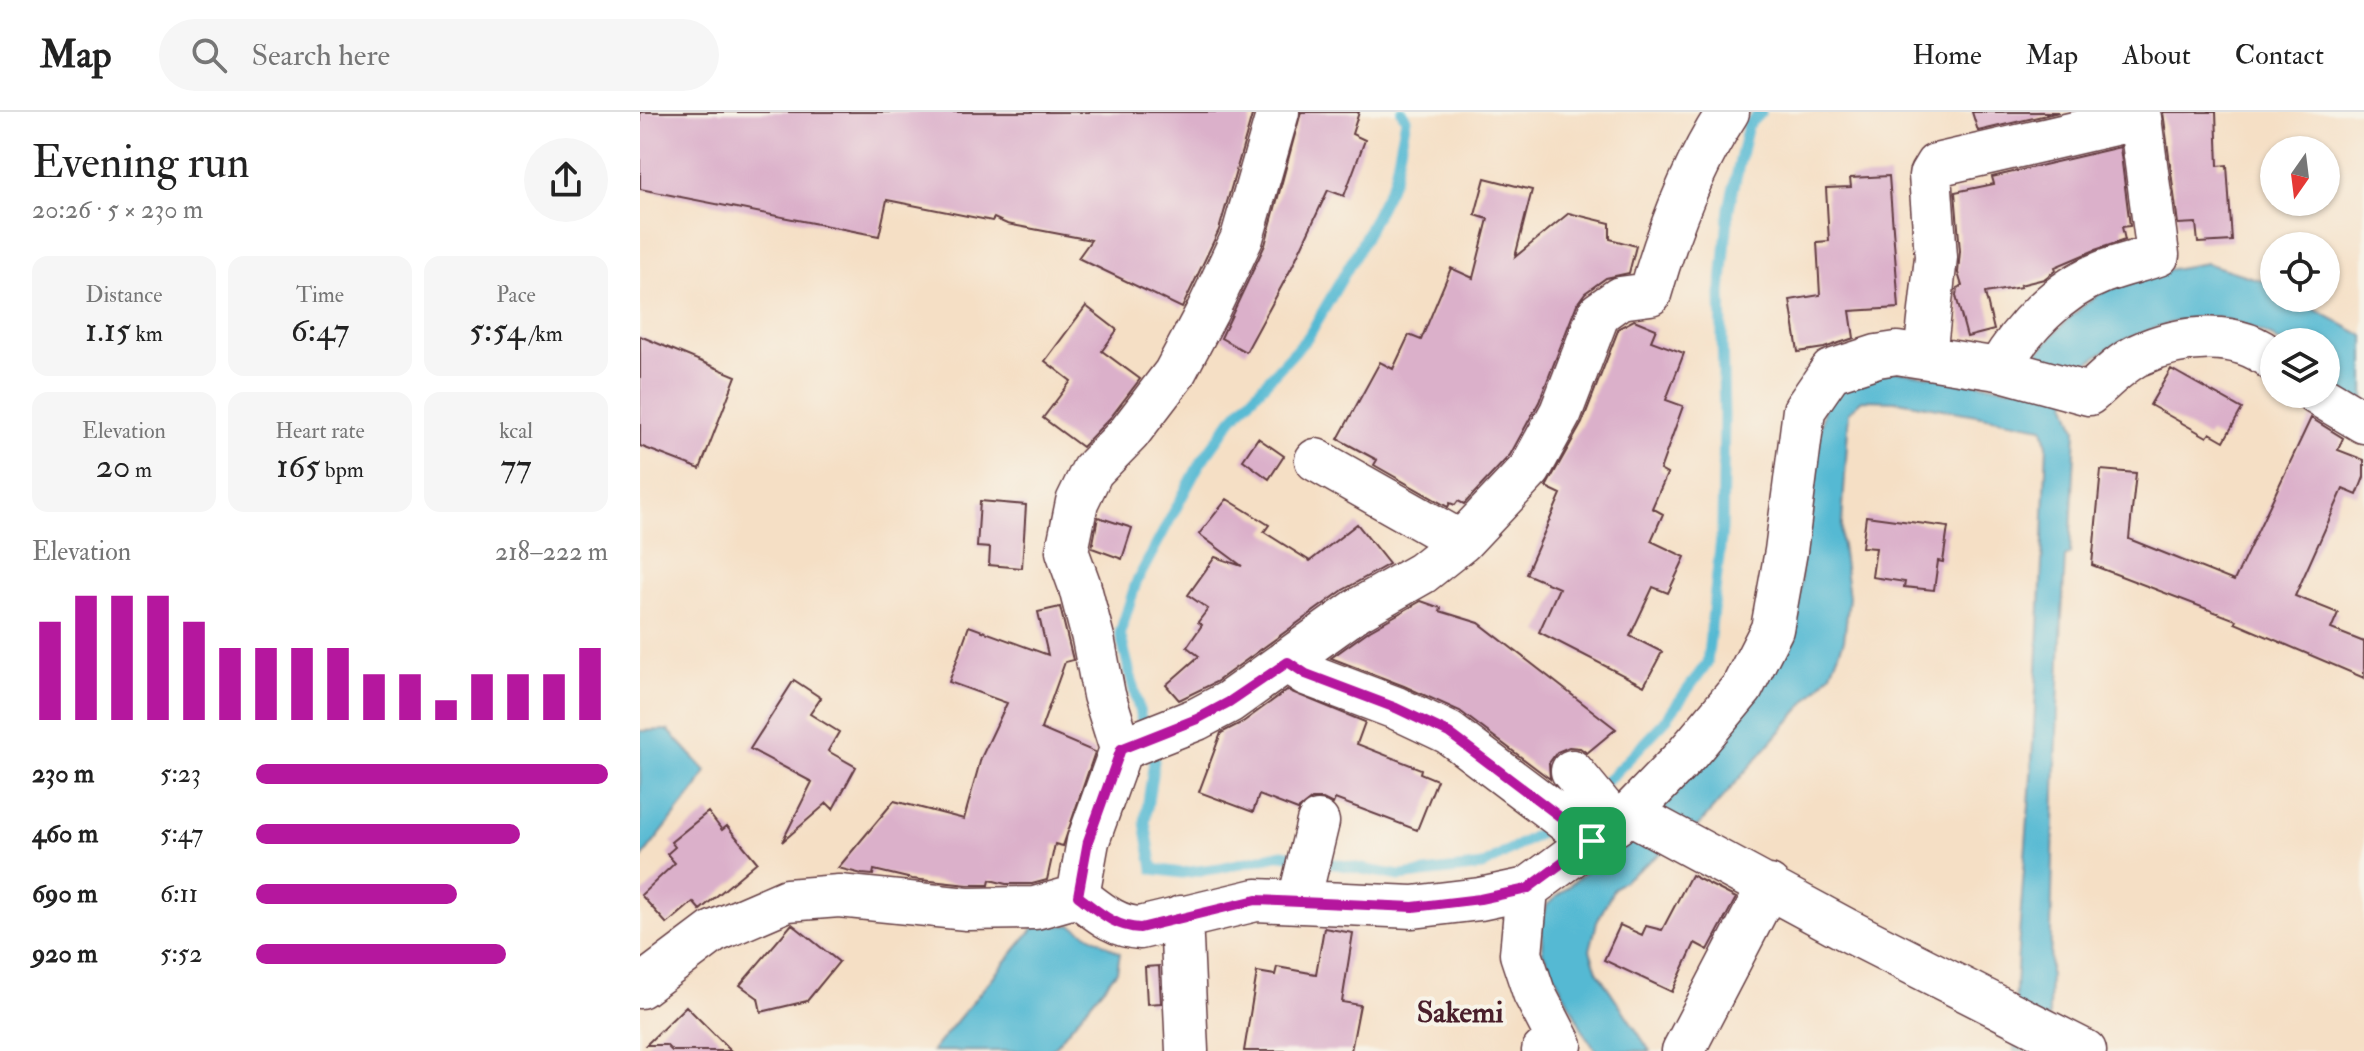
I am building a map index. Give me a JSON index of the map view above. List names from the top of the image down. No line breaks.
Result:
{"districts":["Sakemi"],"north":"bottom","page":{"header":"Map","search":"Search here","nav":["Home","Map","About","Contact"],"heading":["Evening run","20:26 · 5 × 230 m"],"stats":[["Distance","1.15 km"],["Time","6:47"],["Pace","5:54 /km"],["Elevation","20 m"],["Heart rate","165 bpm"],["kcal","77"]],"chart":["Elevation","218–222 m"],"list":[{"name":"230 m","note":"5:23"},{"name":"460 m","note":"5:47"},{"name":"690 m","note":"6:11"},{"name":"920 m","note":"5:52"}]}}
